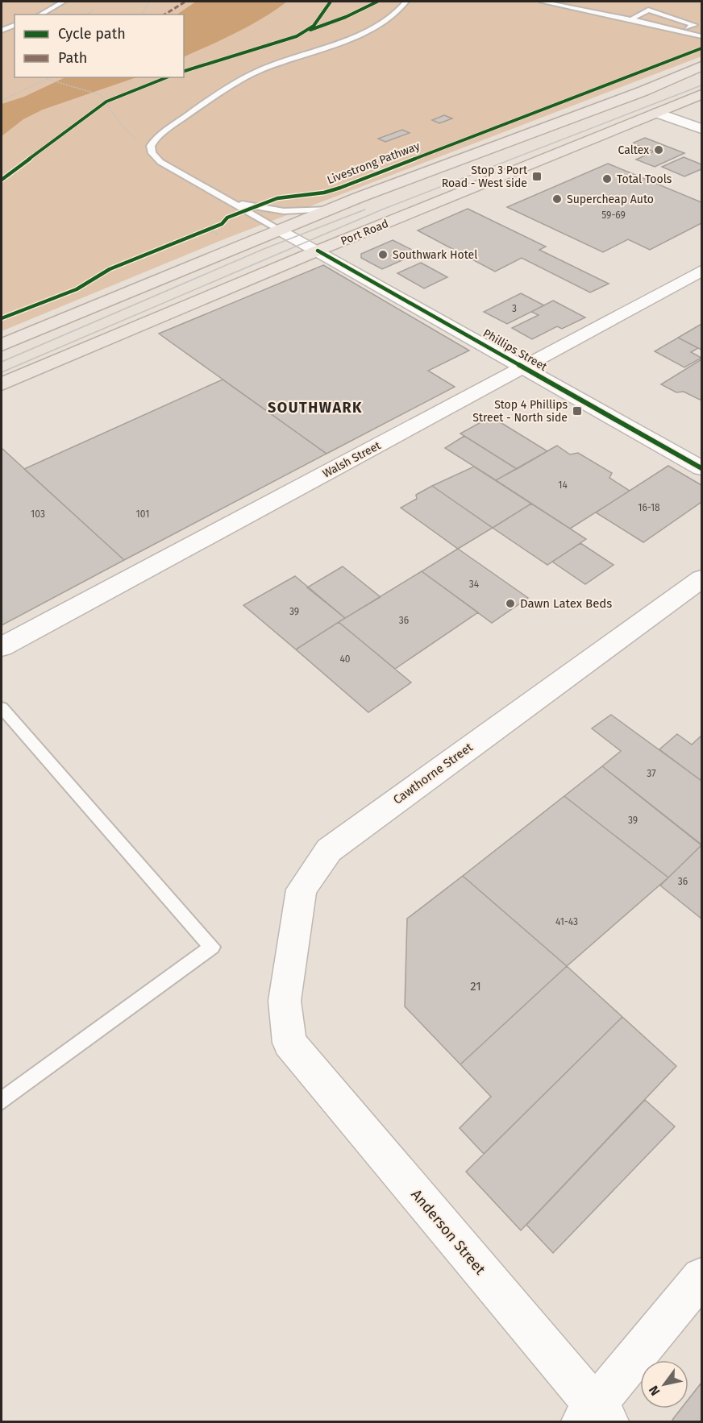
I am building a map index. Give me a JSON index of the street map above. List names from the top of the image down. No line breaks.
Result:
{"streets":{"highway":["Port Road"],"street":["Phillips Street","Walsh Street","Cawthorne Street","Anderson Street"],"cycle path":["Livestrong Pathway"]},"crossings":[["Port Road","Phillips Street"],["Phillips Street","Walsh Street"],["Cawthorne Street","Anderson Street"]],"districts":["SOUTHWARK"],"places":{"other":["Caltex","Total Tools","Supercheap Auto","Southwark Hotel","Dawn Latex Beds"],"transit":["Stop 3 Port Road - West side","Stop 4 Phillips Street - North side"]},"house_numbers":["59-69","3","14","16-18","103","101","34","39","36","40","37","39","36","41-43","21"],"legend":["Cycle path","Path"],"north":"bottom left"}
